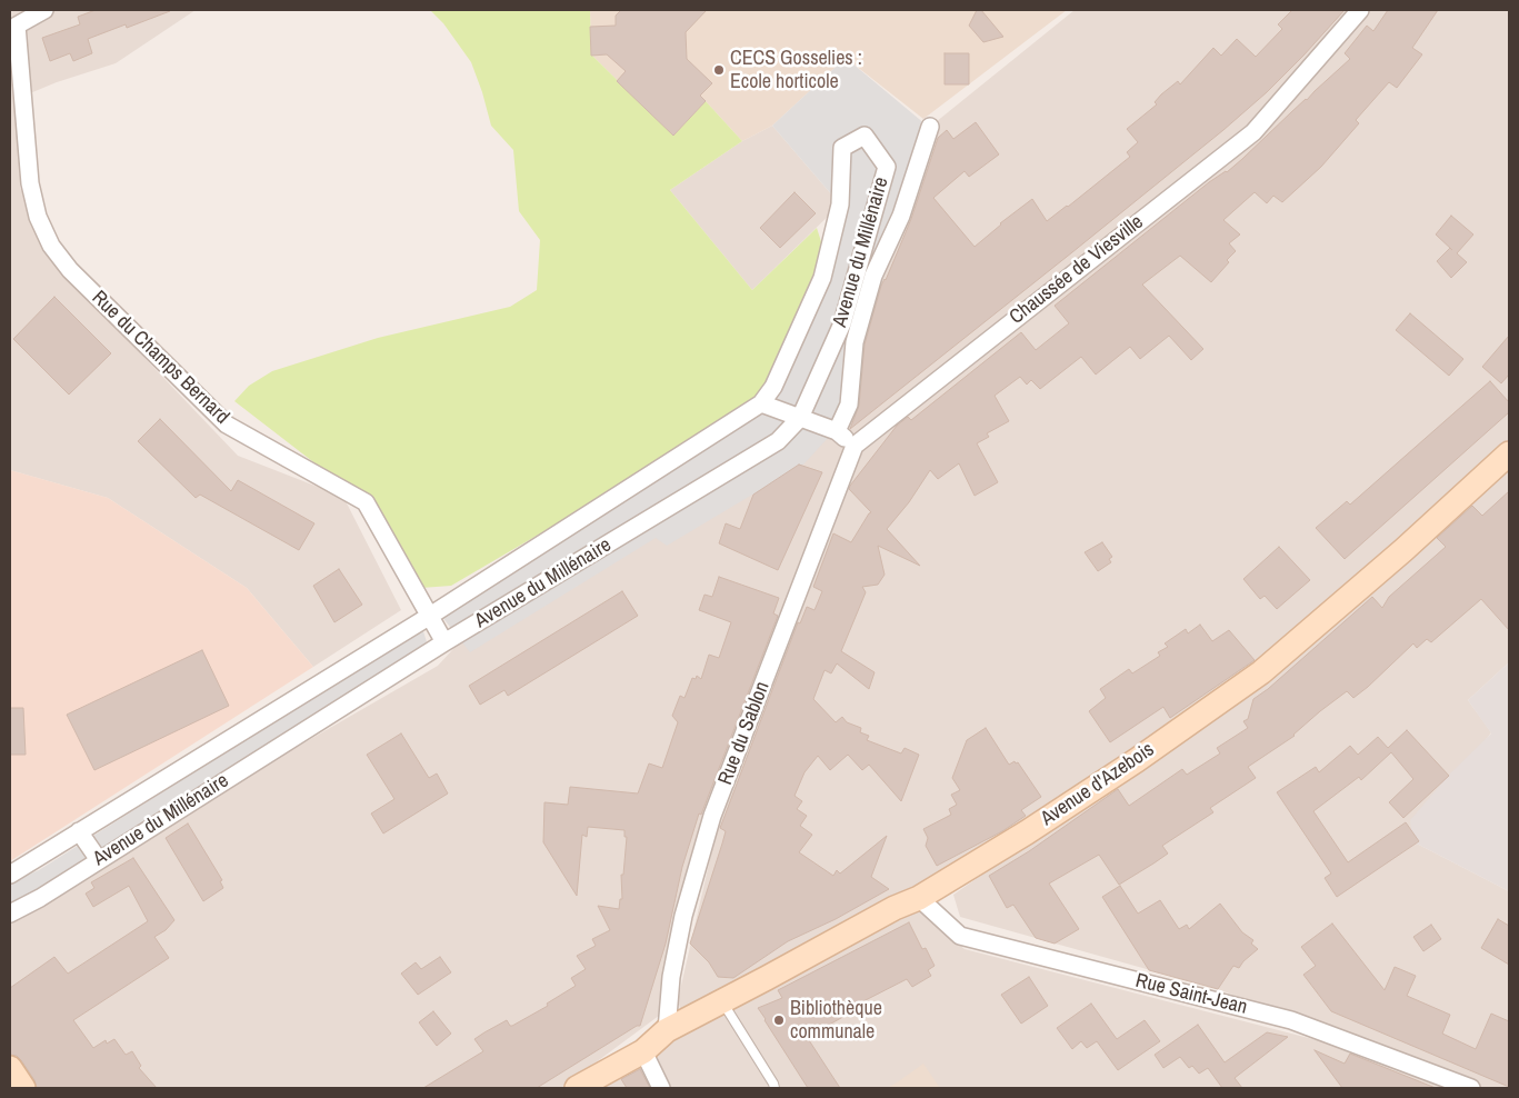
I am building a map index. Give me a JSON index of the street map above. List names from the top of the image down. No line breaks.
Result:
{"streets":{"street":["Avenue du Millénaire","Chaussée de Viesville","Rue du Champs Bernard","Rue du Sablon","Avenue d'Azebois","Rue Saint-Jean"]},"crossings":[["Avenue du Millénaire","Rue du Champs Bernard"],["Chaussée de Viesville","Rue du Sablon"],["Rue du Sablon","Avenue d'Azebois"],["Avenue d'Azebois","Rue Saint-Jean"]],"places":["CECS Gosselies : Ecole horticole","Bibliothèque communale"]}
